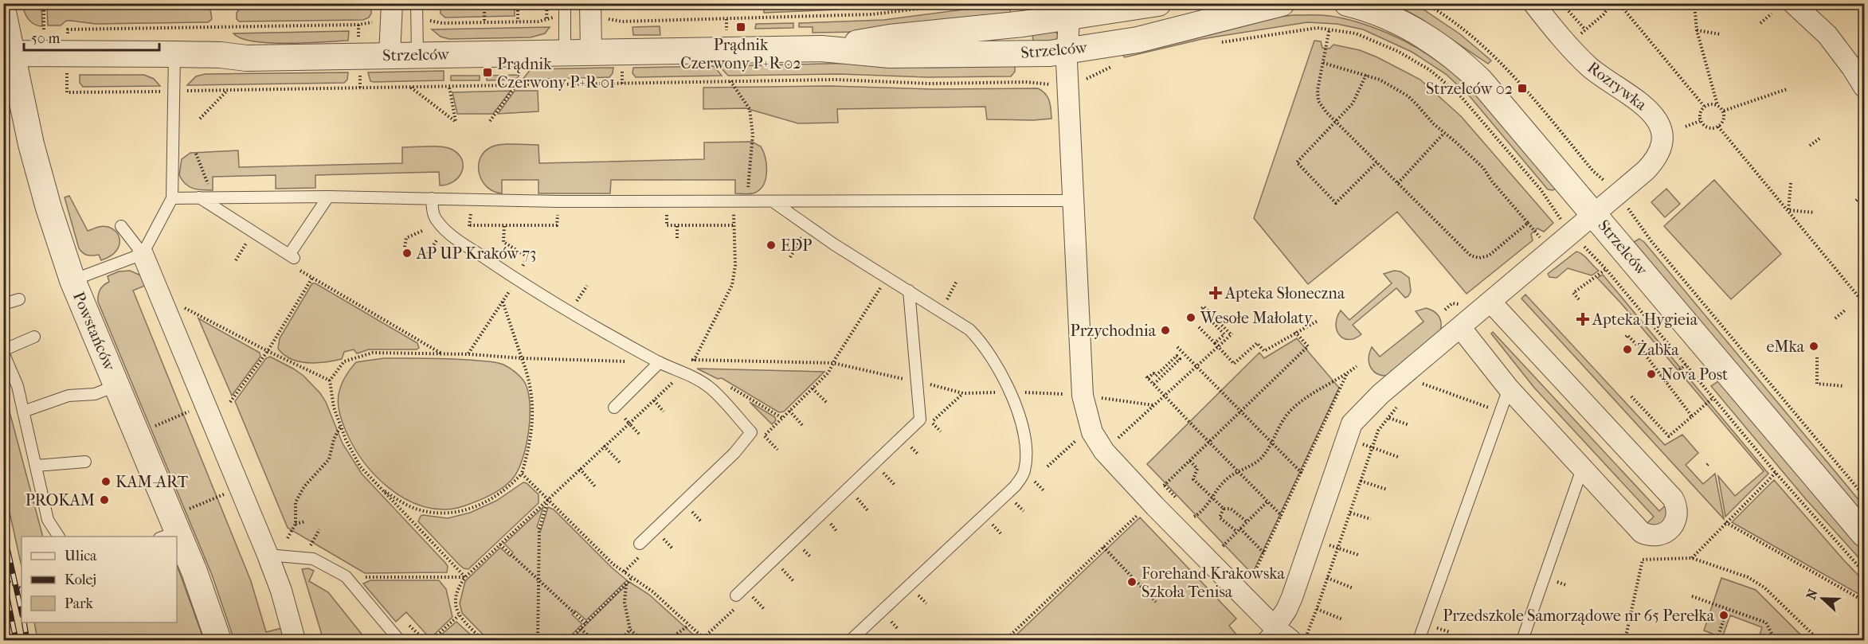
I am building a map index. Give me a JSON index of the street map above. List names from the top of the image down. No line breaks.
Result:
{"streets":{"street":["Strzelców","Rozrywka","Powstańców"]},"crossings":[["Strzelców","Rozrywka"],["Strzelców","Powstańców"]],"places":{"transit":["Prądnik Czerwony P+R 02","Prądnik Czerwony P+R 01","Strzelców 02"],"other":["EDP","AP UP Kraków 73","Wesołe Małolaty","Przychodnia","eMka","Żabka","Nova Post","KAM-ART","PROKAM","Forehand Krakowska Szkoła Tenisa","Przedszkole Samorządowe nr 65 Perełka"],"health":["Apteka Słoneczna","Apteka Hygieia"]},"legend":["Ulica","Kolej","Park"],"scale_bar":"50 m","north":"left"}
